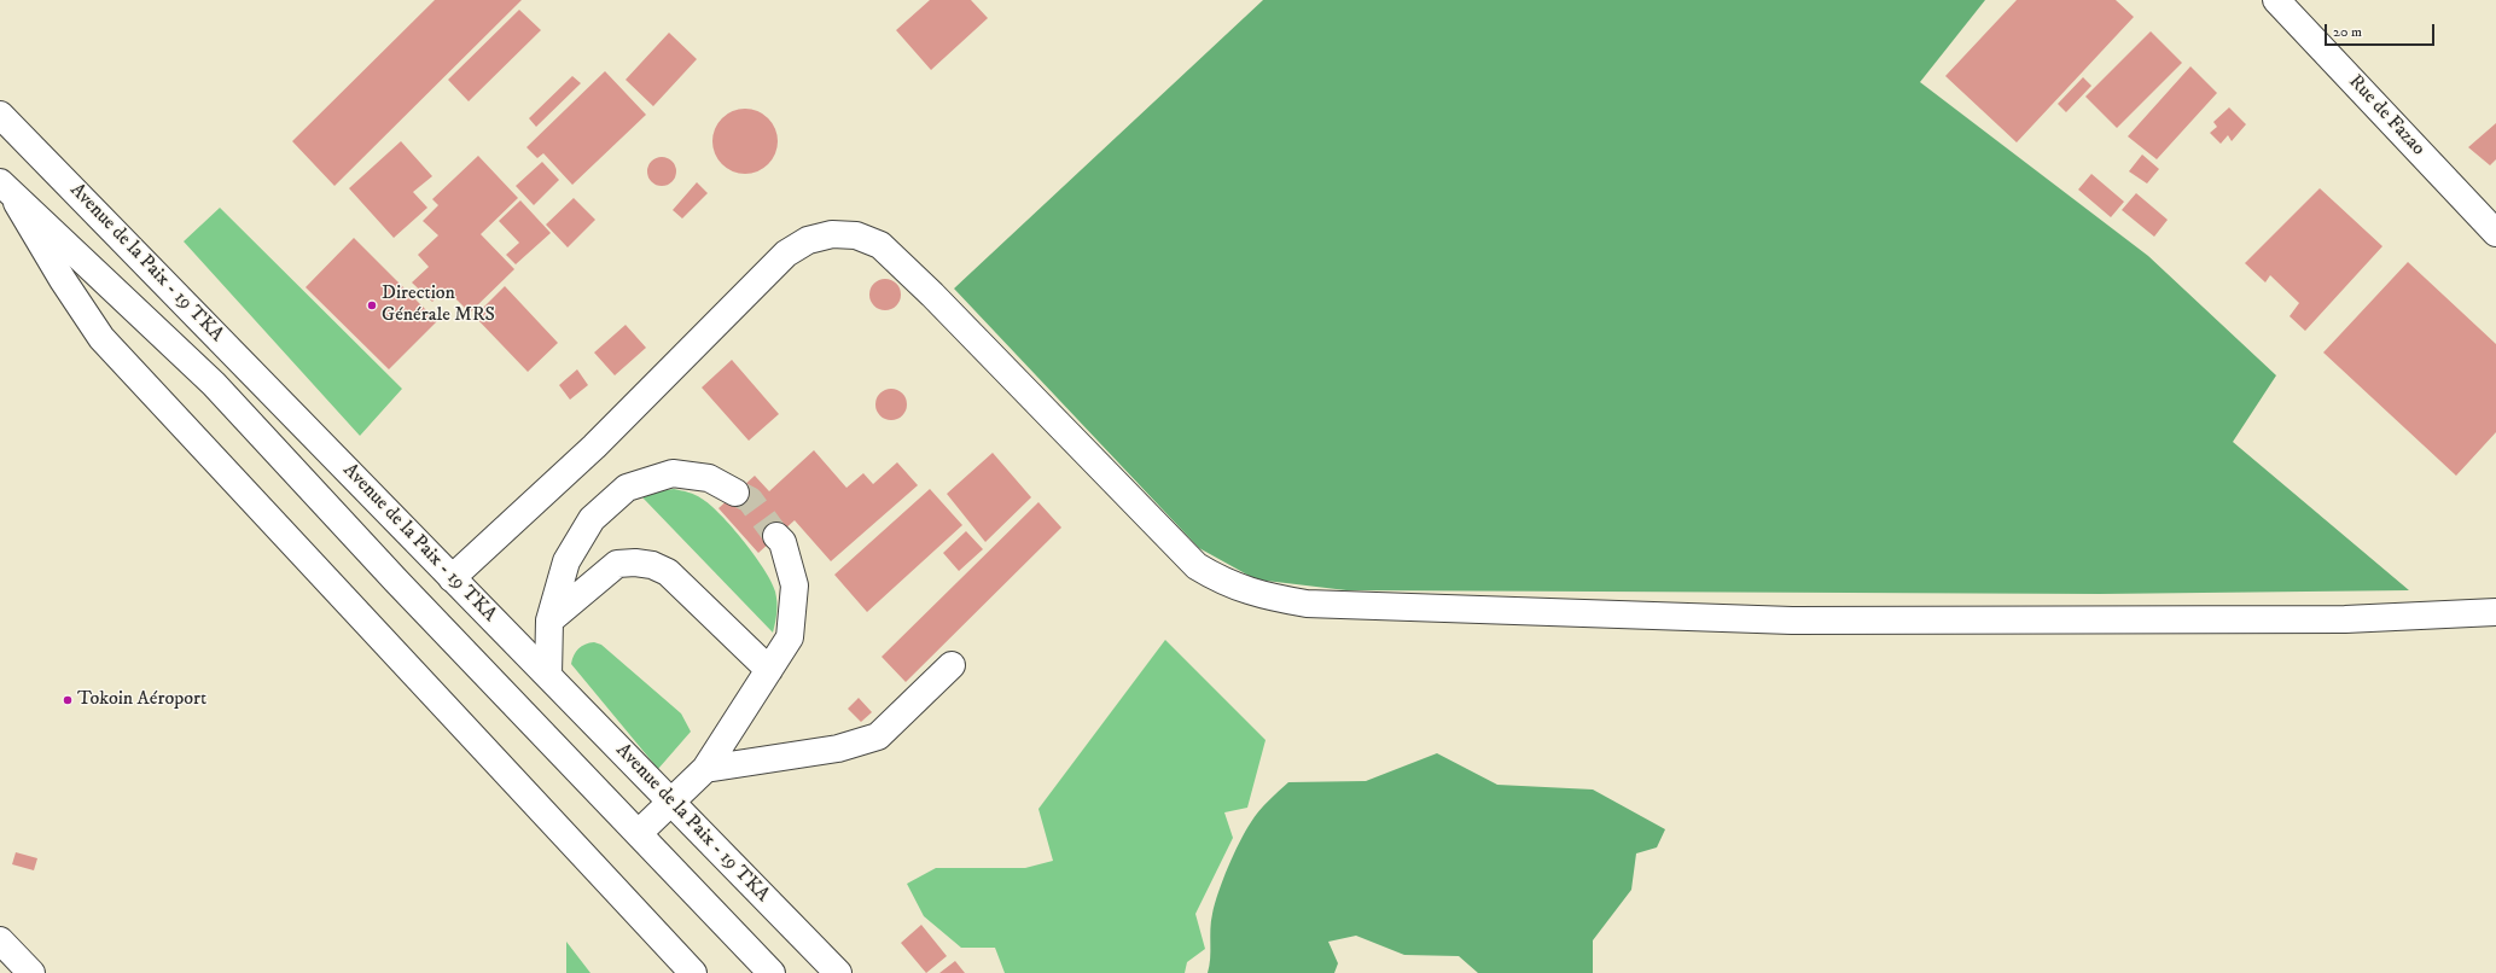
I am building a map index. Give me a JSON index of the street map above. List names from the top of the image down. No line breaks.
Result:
{"streets":{"main road":["Rue de Fazao","Avenue de la Paix - 19 TKA"]},"places":["Direction Générale MRS","Tokoin Aéroport"],"scale_bar":"20 m"}
